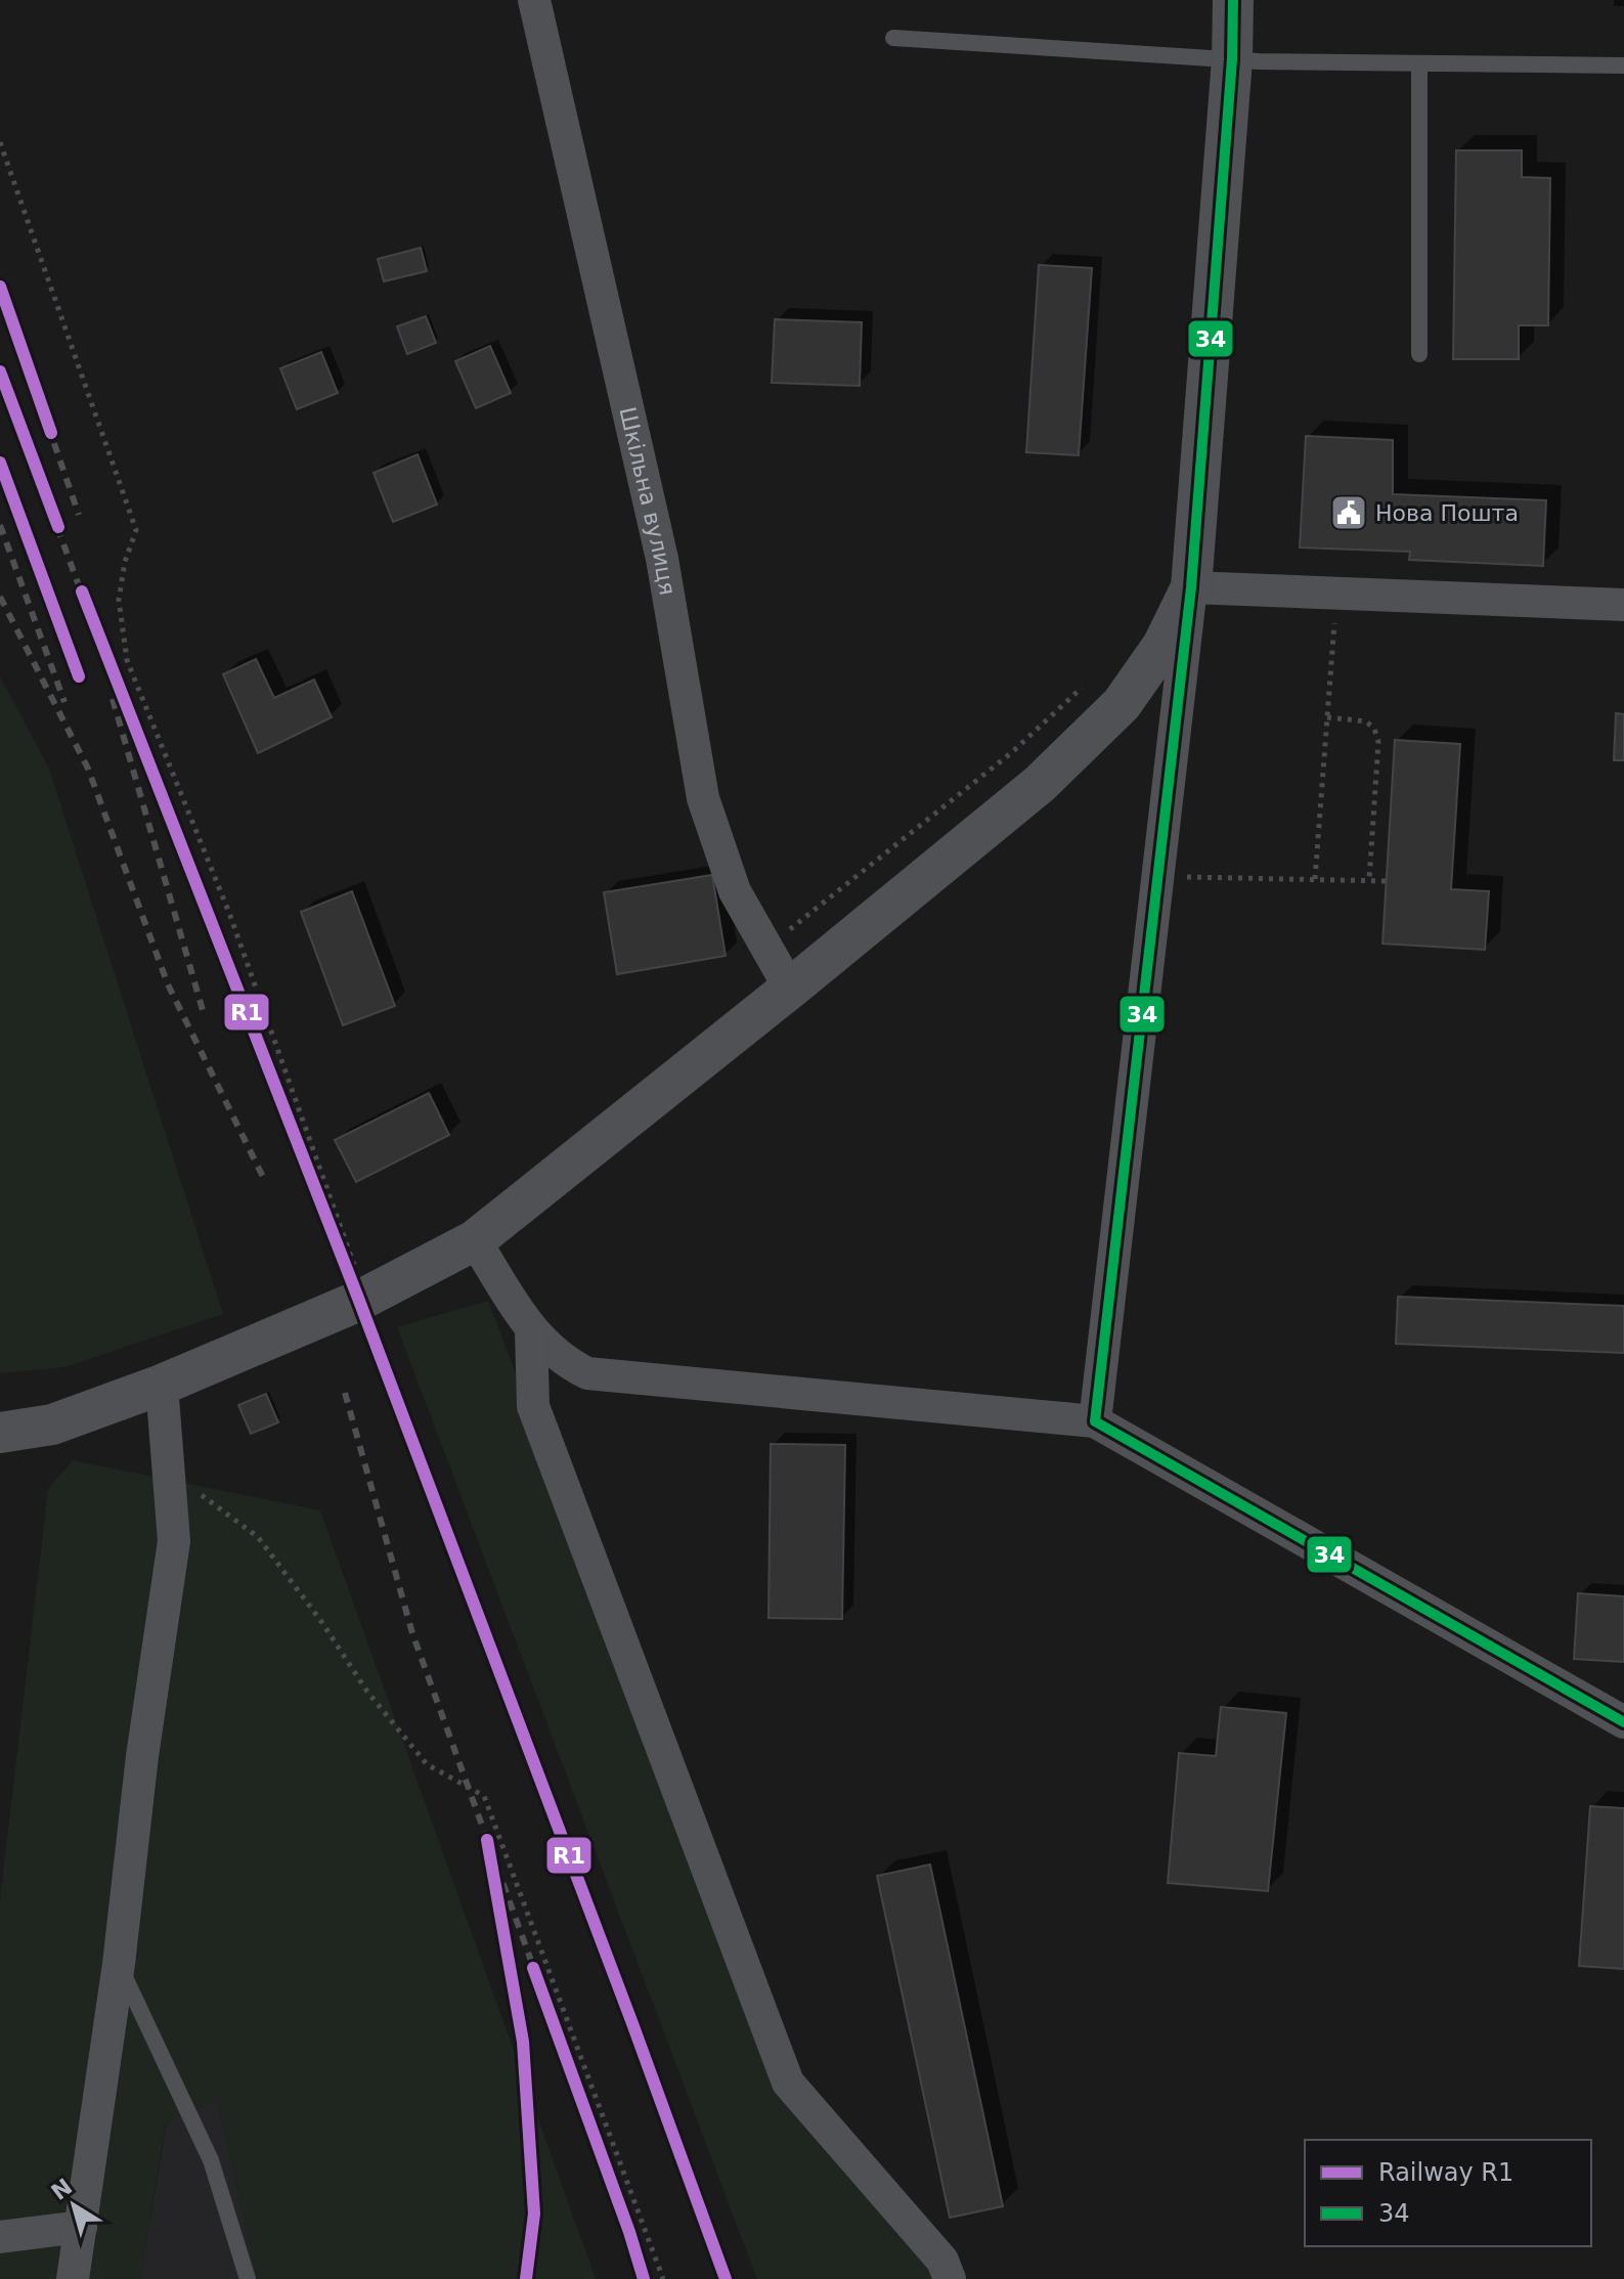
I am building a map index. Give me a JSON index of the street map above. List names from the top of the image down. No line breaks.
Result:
{"streets":{"street":["Шкільна вулиця"]},"places":{"public building":["Нова Пошта"]},"lines":["transit line 34","rail line R1"],"legend":["Railway R1","34"],"north":"top left"}
